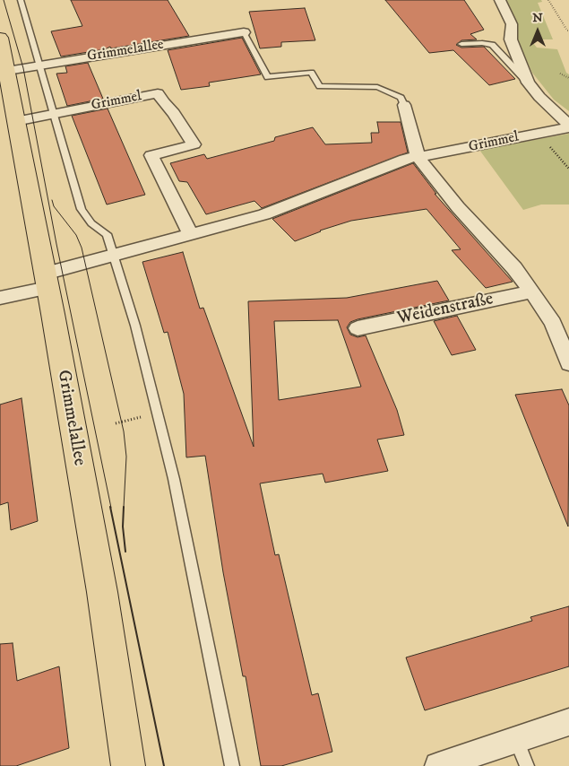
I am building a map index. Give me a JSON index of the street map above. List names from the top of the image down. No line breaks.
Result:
{"streets":{"main road":["Grimmelallee"],"street":["Grimmel","Weidenstraße"]},"crossings":[["Grimmelallee","Grimmel"]],"north":"top"}
